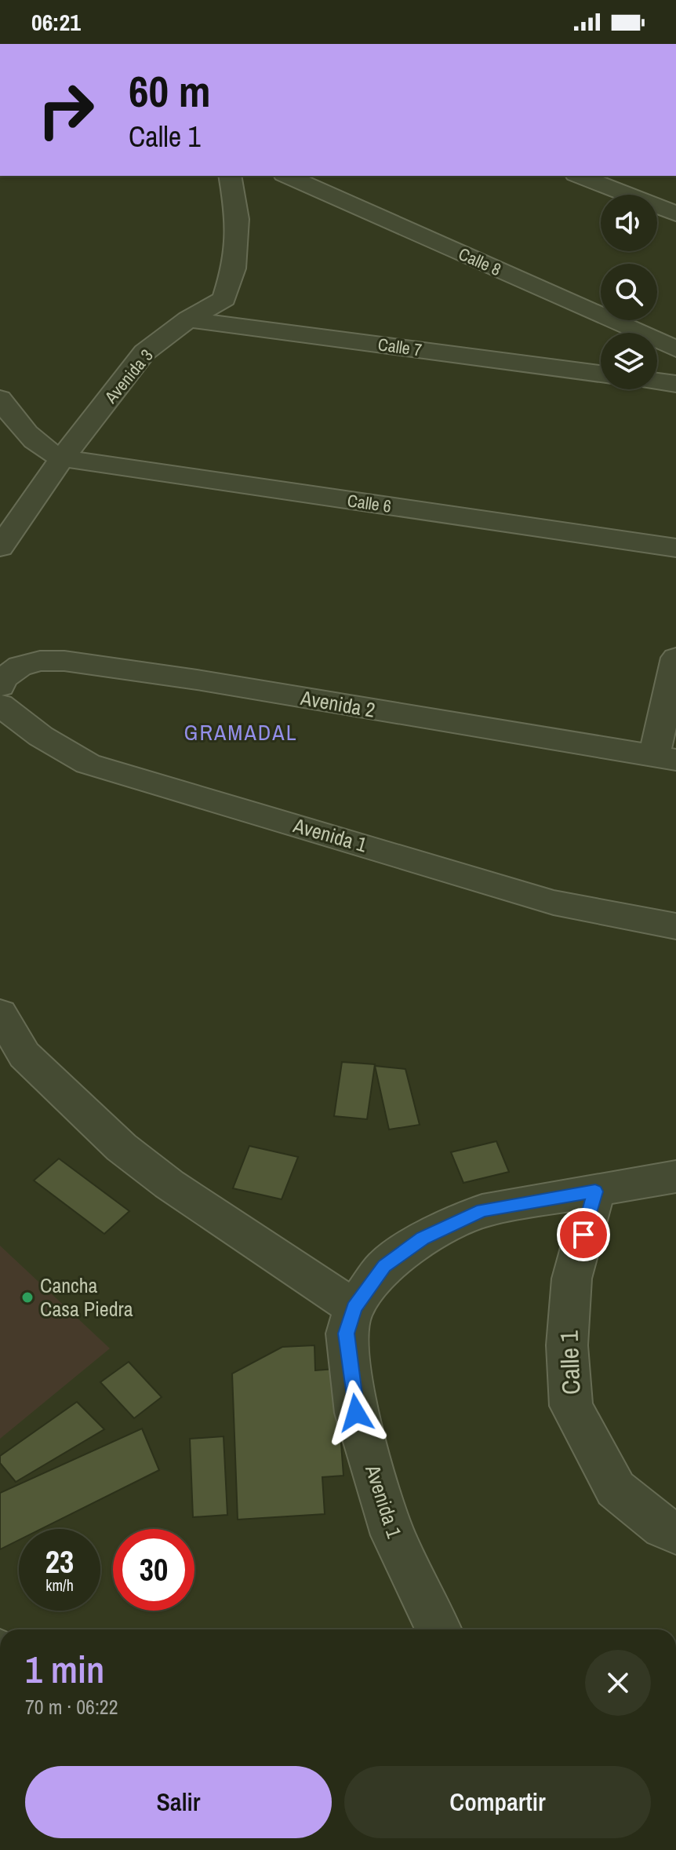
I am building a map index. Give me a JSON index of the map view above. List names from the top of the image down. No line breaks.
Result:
{"streets":{"street":["Calle 8","Calle 7","Avenida 3","Calle 6","Avenida 2","Avenida 1","Calle 1"]},"crossings":[["Calle 7","Avenida 3"],["Avenida 3","Calle 6"],["Avenida 2","Avenida 1"],["Avenida 1","Calle 1"]],"districts":["GRAMADAL"],"places":["Cancha Casa Piedra"],"page":{"status":"06:21","turn":["60 m","Calle 1"],"speed":"23 km/h","limit":"30","heading":["1 min","70 m · 06:22"],"buttons":["Salir","Compartir"]}}
